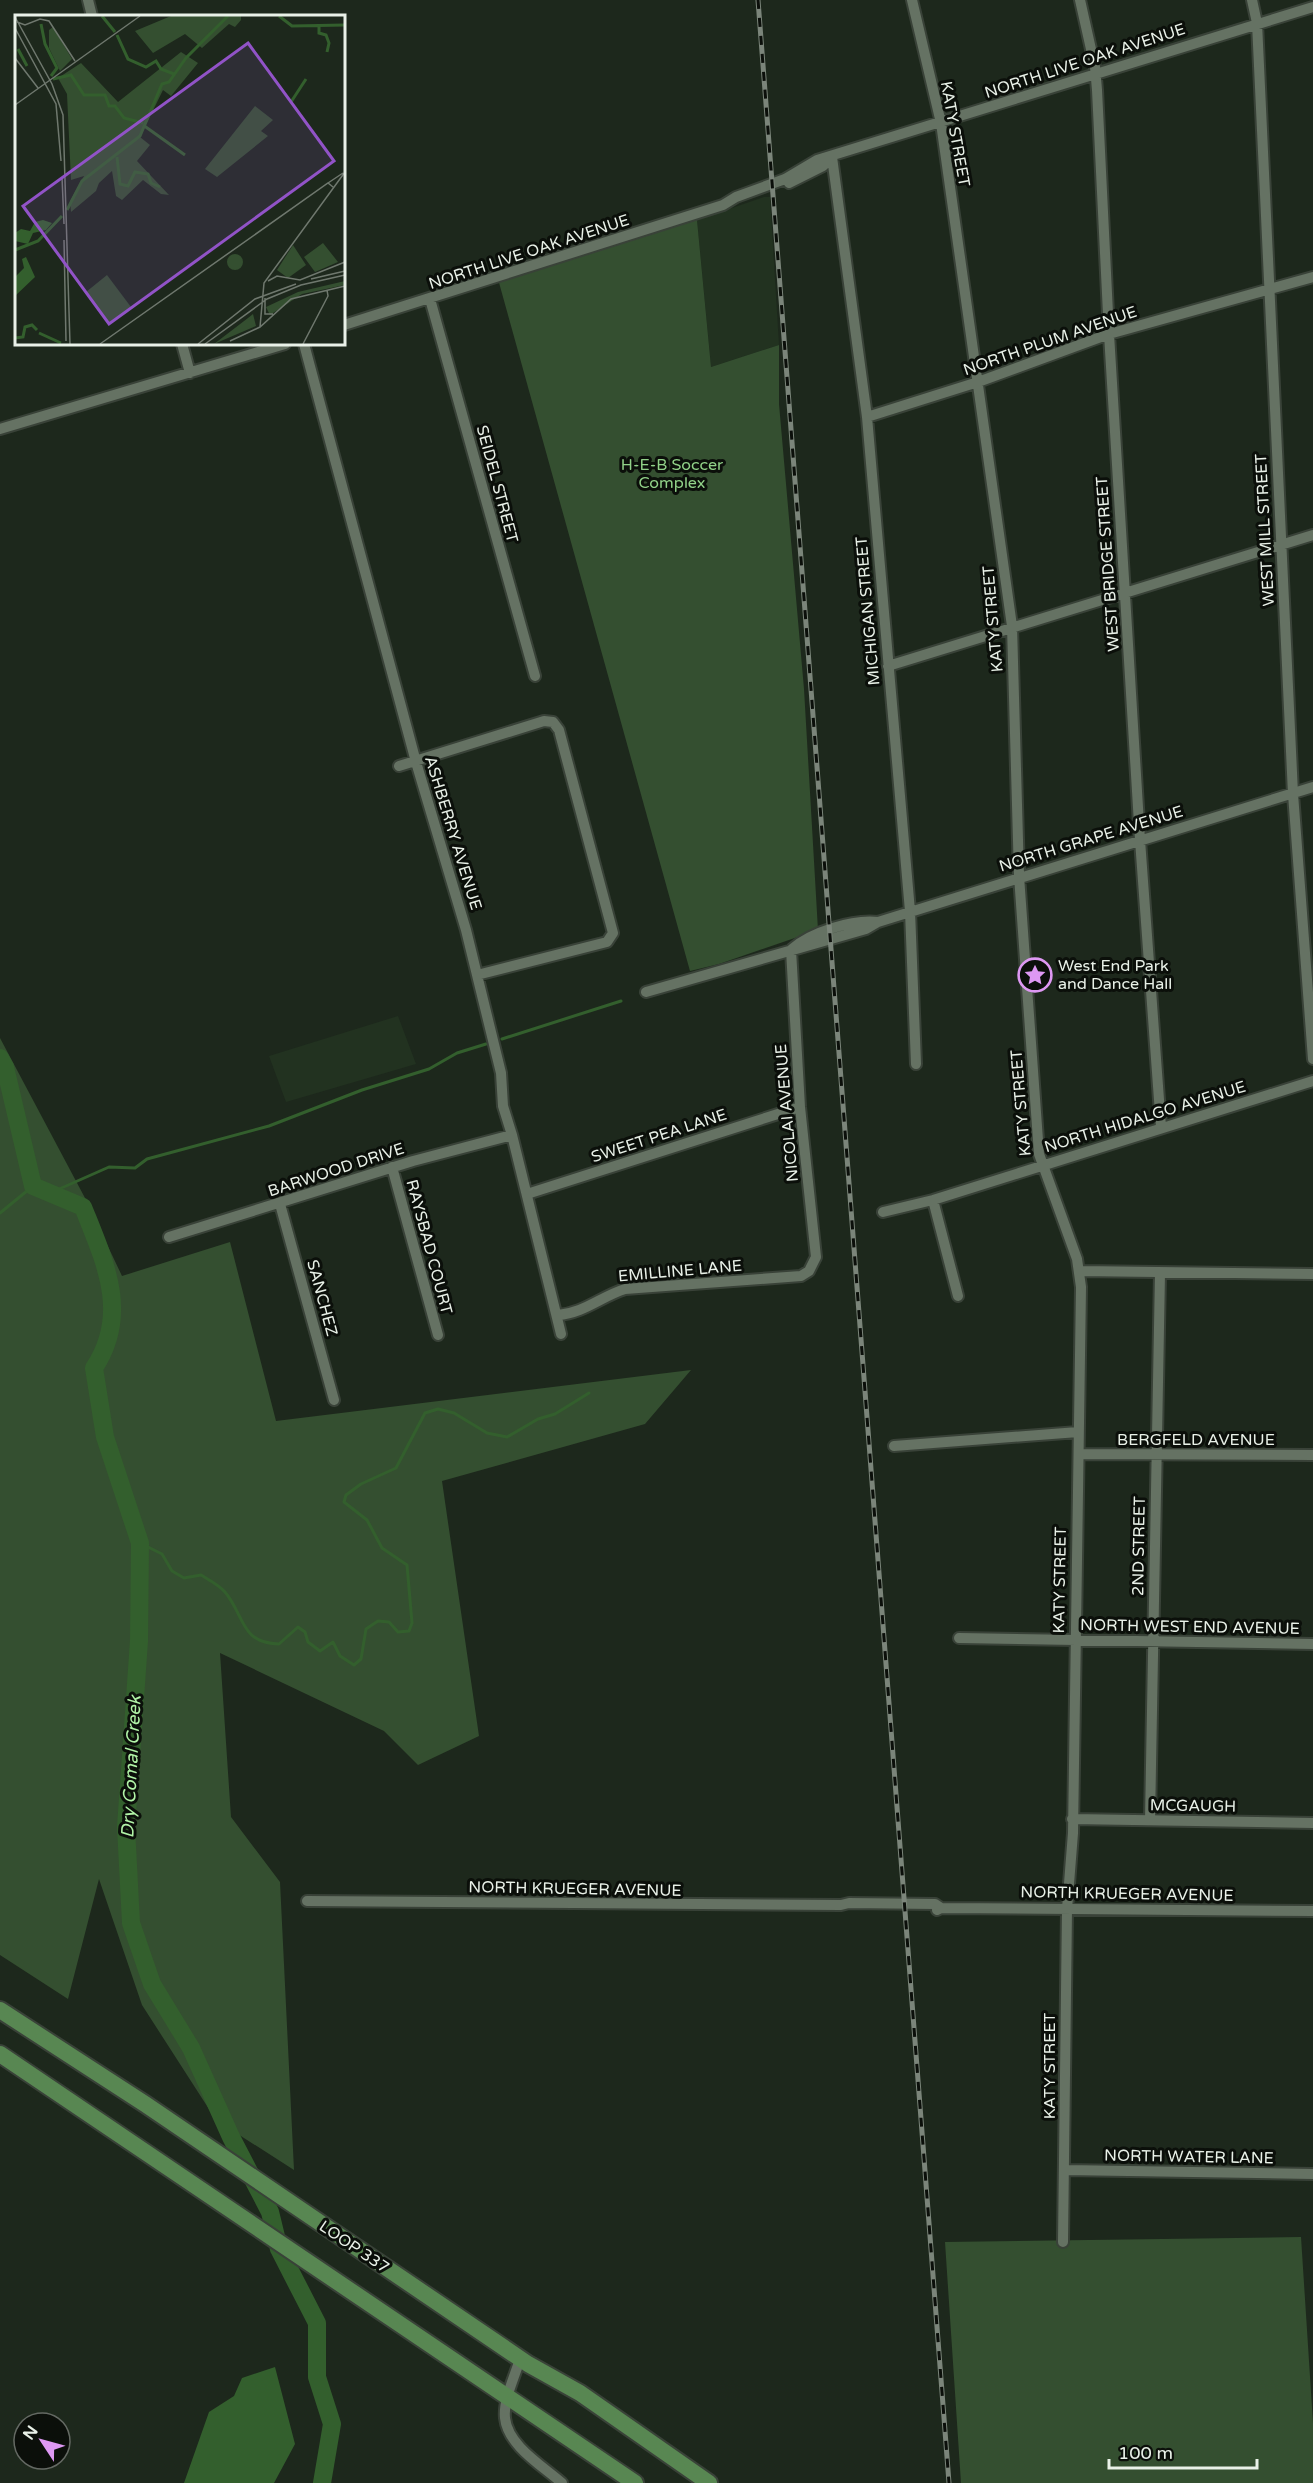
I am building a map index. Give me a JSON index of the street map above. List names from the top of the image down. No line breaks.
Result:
{"streets":{"main road":["LOOP 337"],"street":["NORTH LIVE OAK AVENUE","KATY STREET","NORTH PLUM AVENUE","SEIDEL STREET","WEST MILL STREET","WEST BRIDGE STREET","MICHIGAN STREET","ASHBERRY AVENUE","NORTH GRAPE AVENUE","NICOLAI AVENUE","NORTH HIDALGO AVENUE","SWEET PEA LANE","BARWOOD DRIVE","RAYSBAD COURT","EMILLINE LANE","SANCHEZ","BERGFELD AVENUE","2ND STREET","NORTH WEST END AVENUE","MCGAUGH","NORTH KRUEGER AVENUE","NORTH WATER LANE"]},"crossings":[["NORTH LIVE OAK AVENUE","KATY STREET"],["NORTH LIVE OAK AVENUE","SEIDEL STREET"],["NORTH LIVE OAK AVENUE","WEST MILL STREET"],["NORTH LIVE OAK AVENUE","WEST BRIDGE STREET"],["NORTH LIVE OAK AVENUE","MICHIGAN STREET"],["KATY STREET","NORTH PLUM AVENUE"],["KATY STREET","NORTH GRAPE AVENUE"],["KATY STREET","NORTH HIDALGO AVENUE"],["KATY STREET","BERGFELD AVENUE"],["KATY STREET","NORTH WEST END AVENUE"],["KATY STREET","MCGAUGH"],["KATY STREET","NORTH KRUEGER AVENUE"],["KATY STREET","NORTH WATER LANE"],["NORTH PLUM AVENUE","WEST MILL STREET"],["NORTH PLUM AVENUE","WEST BRIDGE STREET"],["NORTH PLUM AVENUE","MICHIGAN STREET"],["WEST MILL STREET","NORTH GRAPE AVENUE"],["WEST BRIDGE STREET","NORTH GRAPE AVENUE"],["WEST BRIDGE STREET","NORTH HIDALGO AVENUE"],["MICHIGAN STREET","NORTH GRAPE AVENUE"],["ASHBERRY AVENUE","SWEET PEA LANE"],["ASHBERRY AVENUE","BARWOOD DRIVE"],["ASHBERRY AVENUE","EMILLINE LANE"],["NORTH GRAPE AVENUE","NICOLAI AVENUE"],["NICOLAI AVENUE","SWEET PEA LANE"],["NICOLAI AVENUE","EMILLINE LANE"],["BARWOOD DRIVE","RAYSBAD COURT"],["BARWOOD DRIVE","SANCHEZ"],["BERGFELD AVENUE","2ND STREET"],["2ND STREET","NORTH WEST END AVENUE"],["2ND STREET","MCGAUGH"]],"water":["Dry Comal Creek"],"parks":["H-E-B Soccer Complex"],"places":{"place":["West End Park and Dance Hall"]},"scale_bar":"100 m","north":"top left"}
